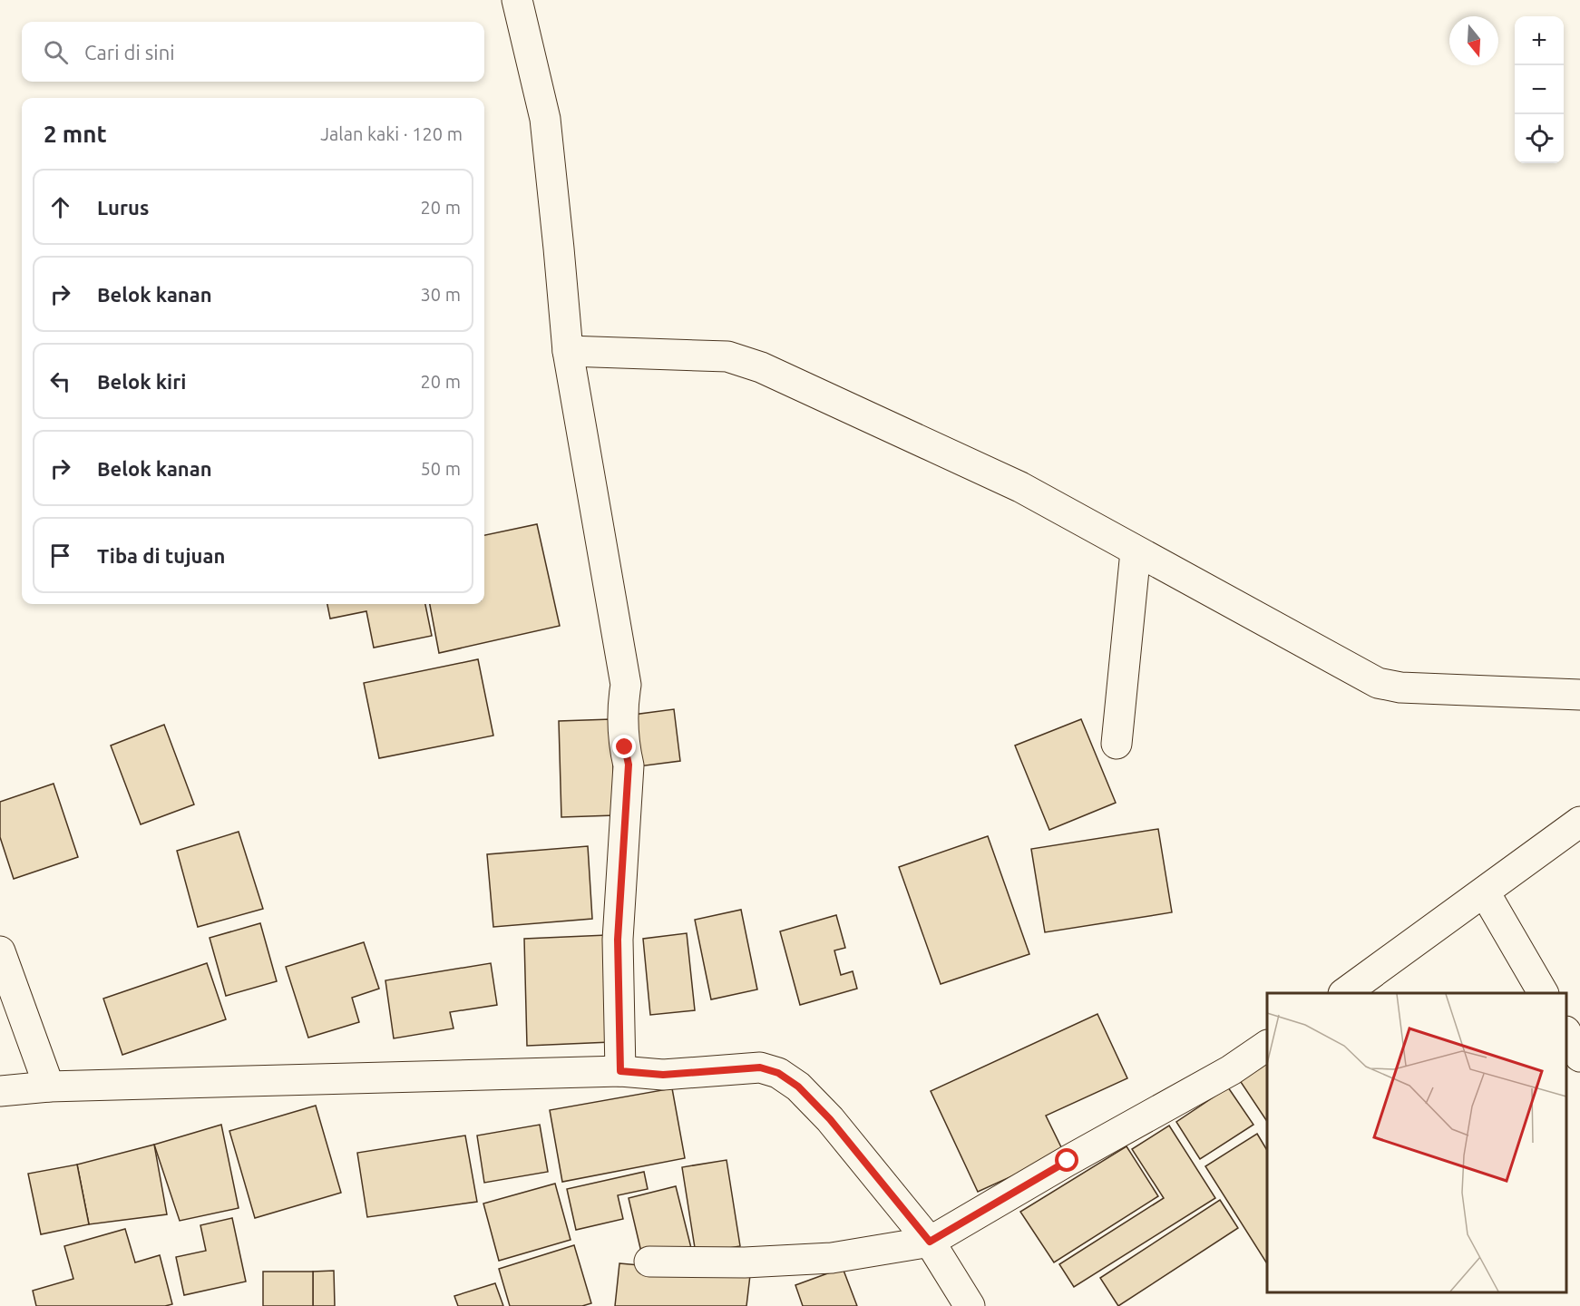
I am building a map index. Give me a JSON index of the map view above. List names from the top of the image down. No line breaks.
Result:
{"north":"bottom","page":{"map_buttons":["+","−"],"search":"Cari di sini","heading":["2 mnt","Jalan kaki · 120 m"],"list":[["Lurus","20 m"],["Belok kanan","30 m"],["Belok kiri","20 m"],["Belok kanan","50 m"],"Tiba di tujuan"]}}
